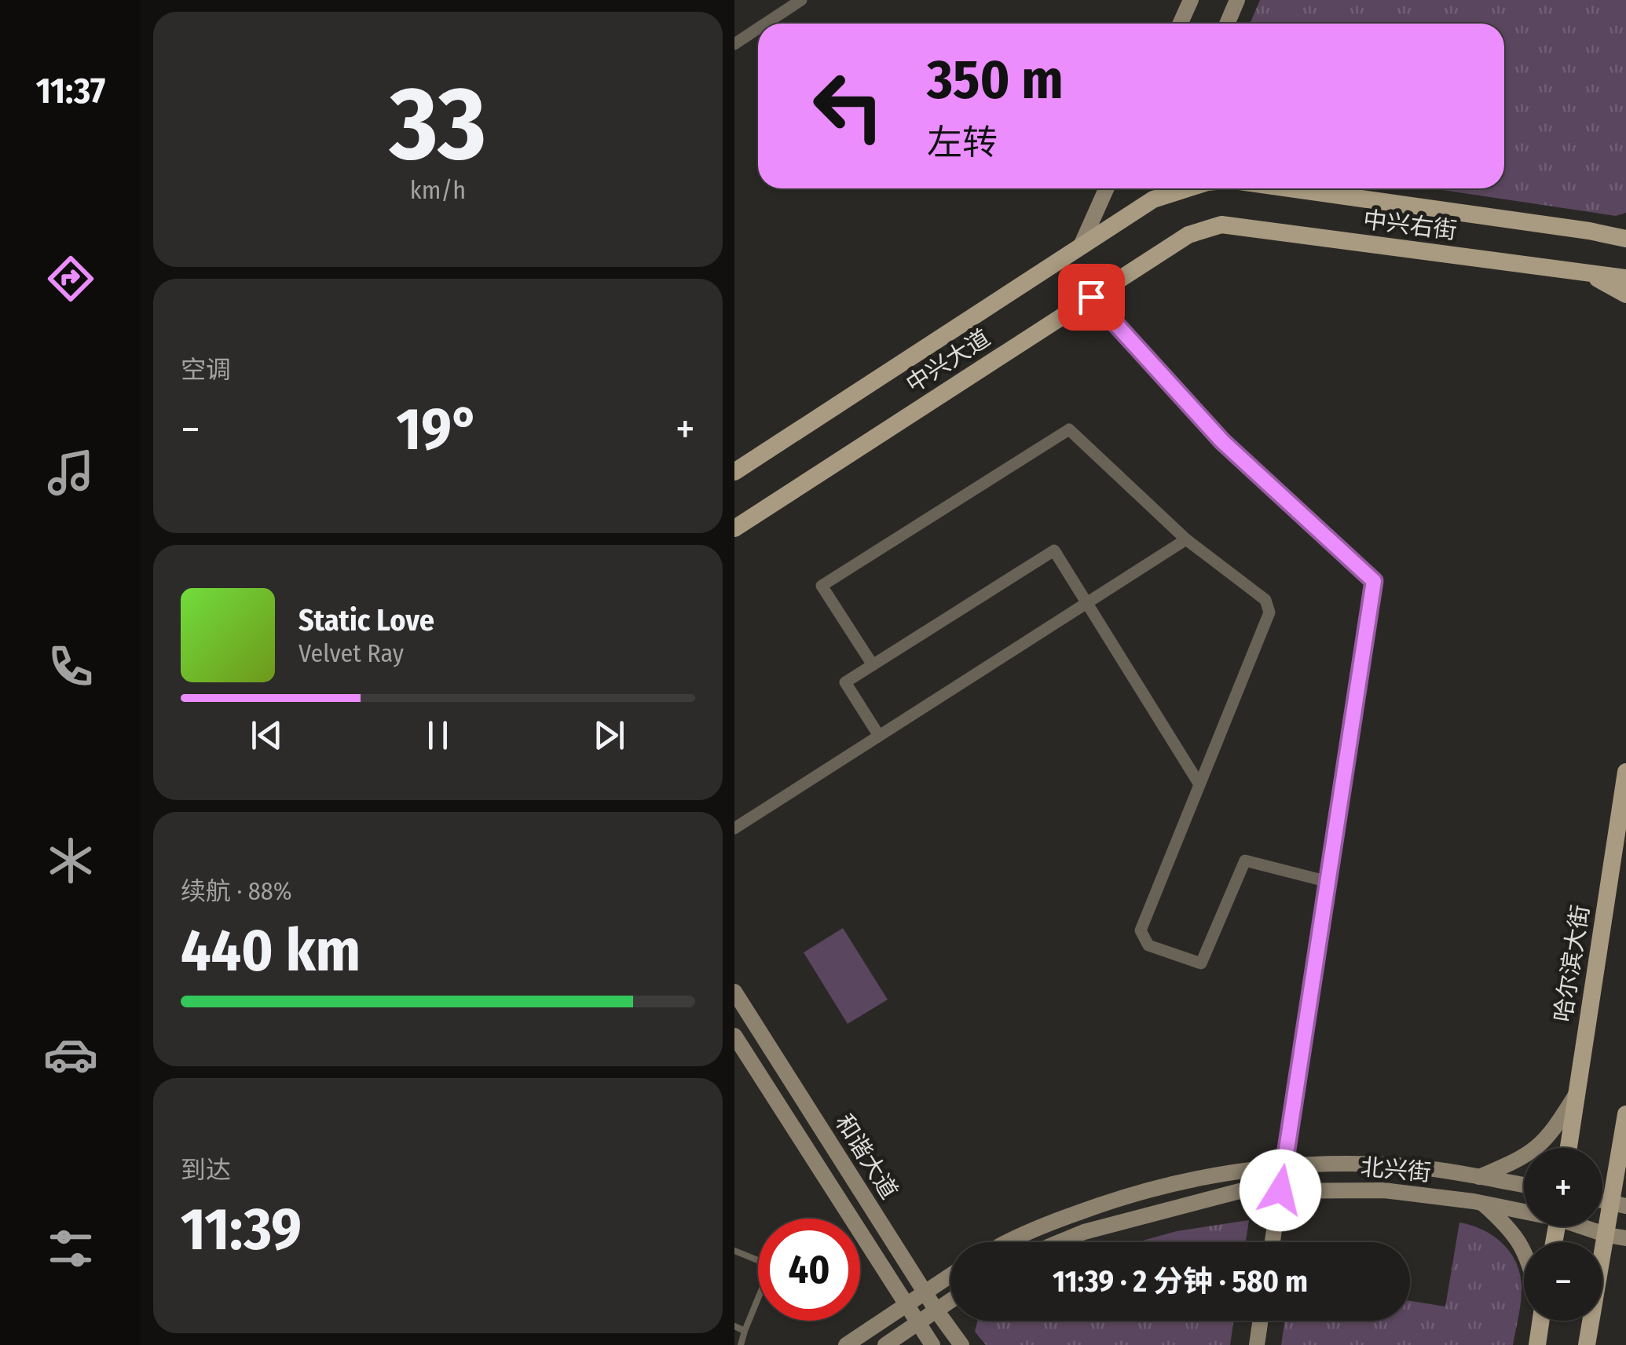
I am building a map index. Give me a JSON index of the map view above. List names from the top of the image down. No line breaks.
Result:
{"streets":{"main road":["中兴右街","中兴大道","哈尔滨大街","和谐大道","北兴街"]},"crossings":[["中兴右街","中兴大道"]],"page":{"tabs":"11:37","tile":[["33","km/h"],"空调",["续航 · 88%","440 km"],["到达","11:39"]],"turn":["350 m","左转"],"heat":["−","19°","+"],"song":["Static Love","Velvet Ray"],"map_buttons":["+","−"],"limit":"40","trip":"11:39 · 2 分钟 · 580 m"}}
